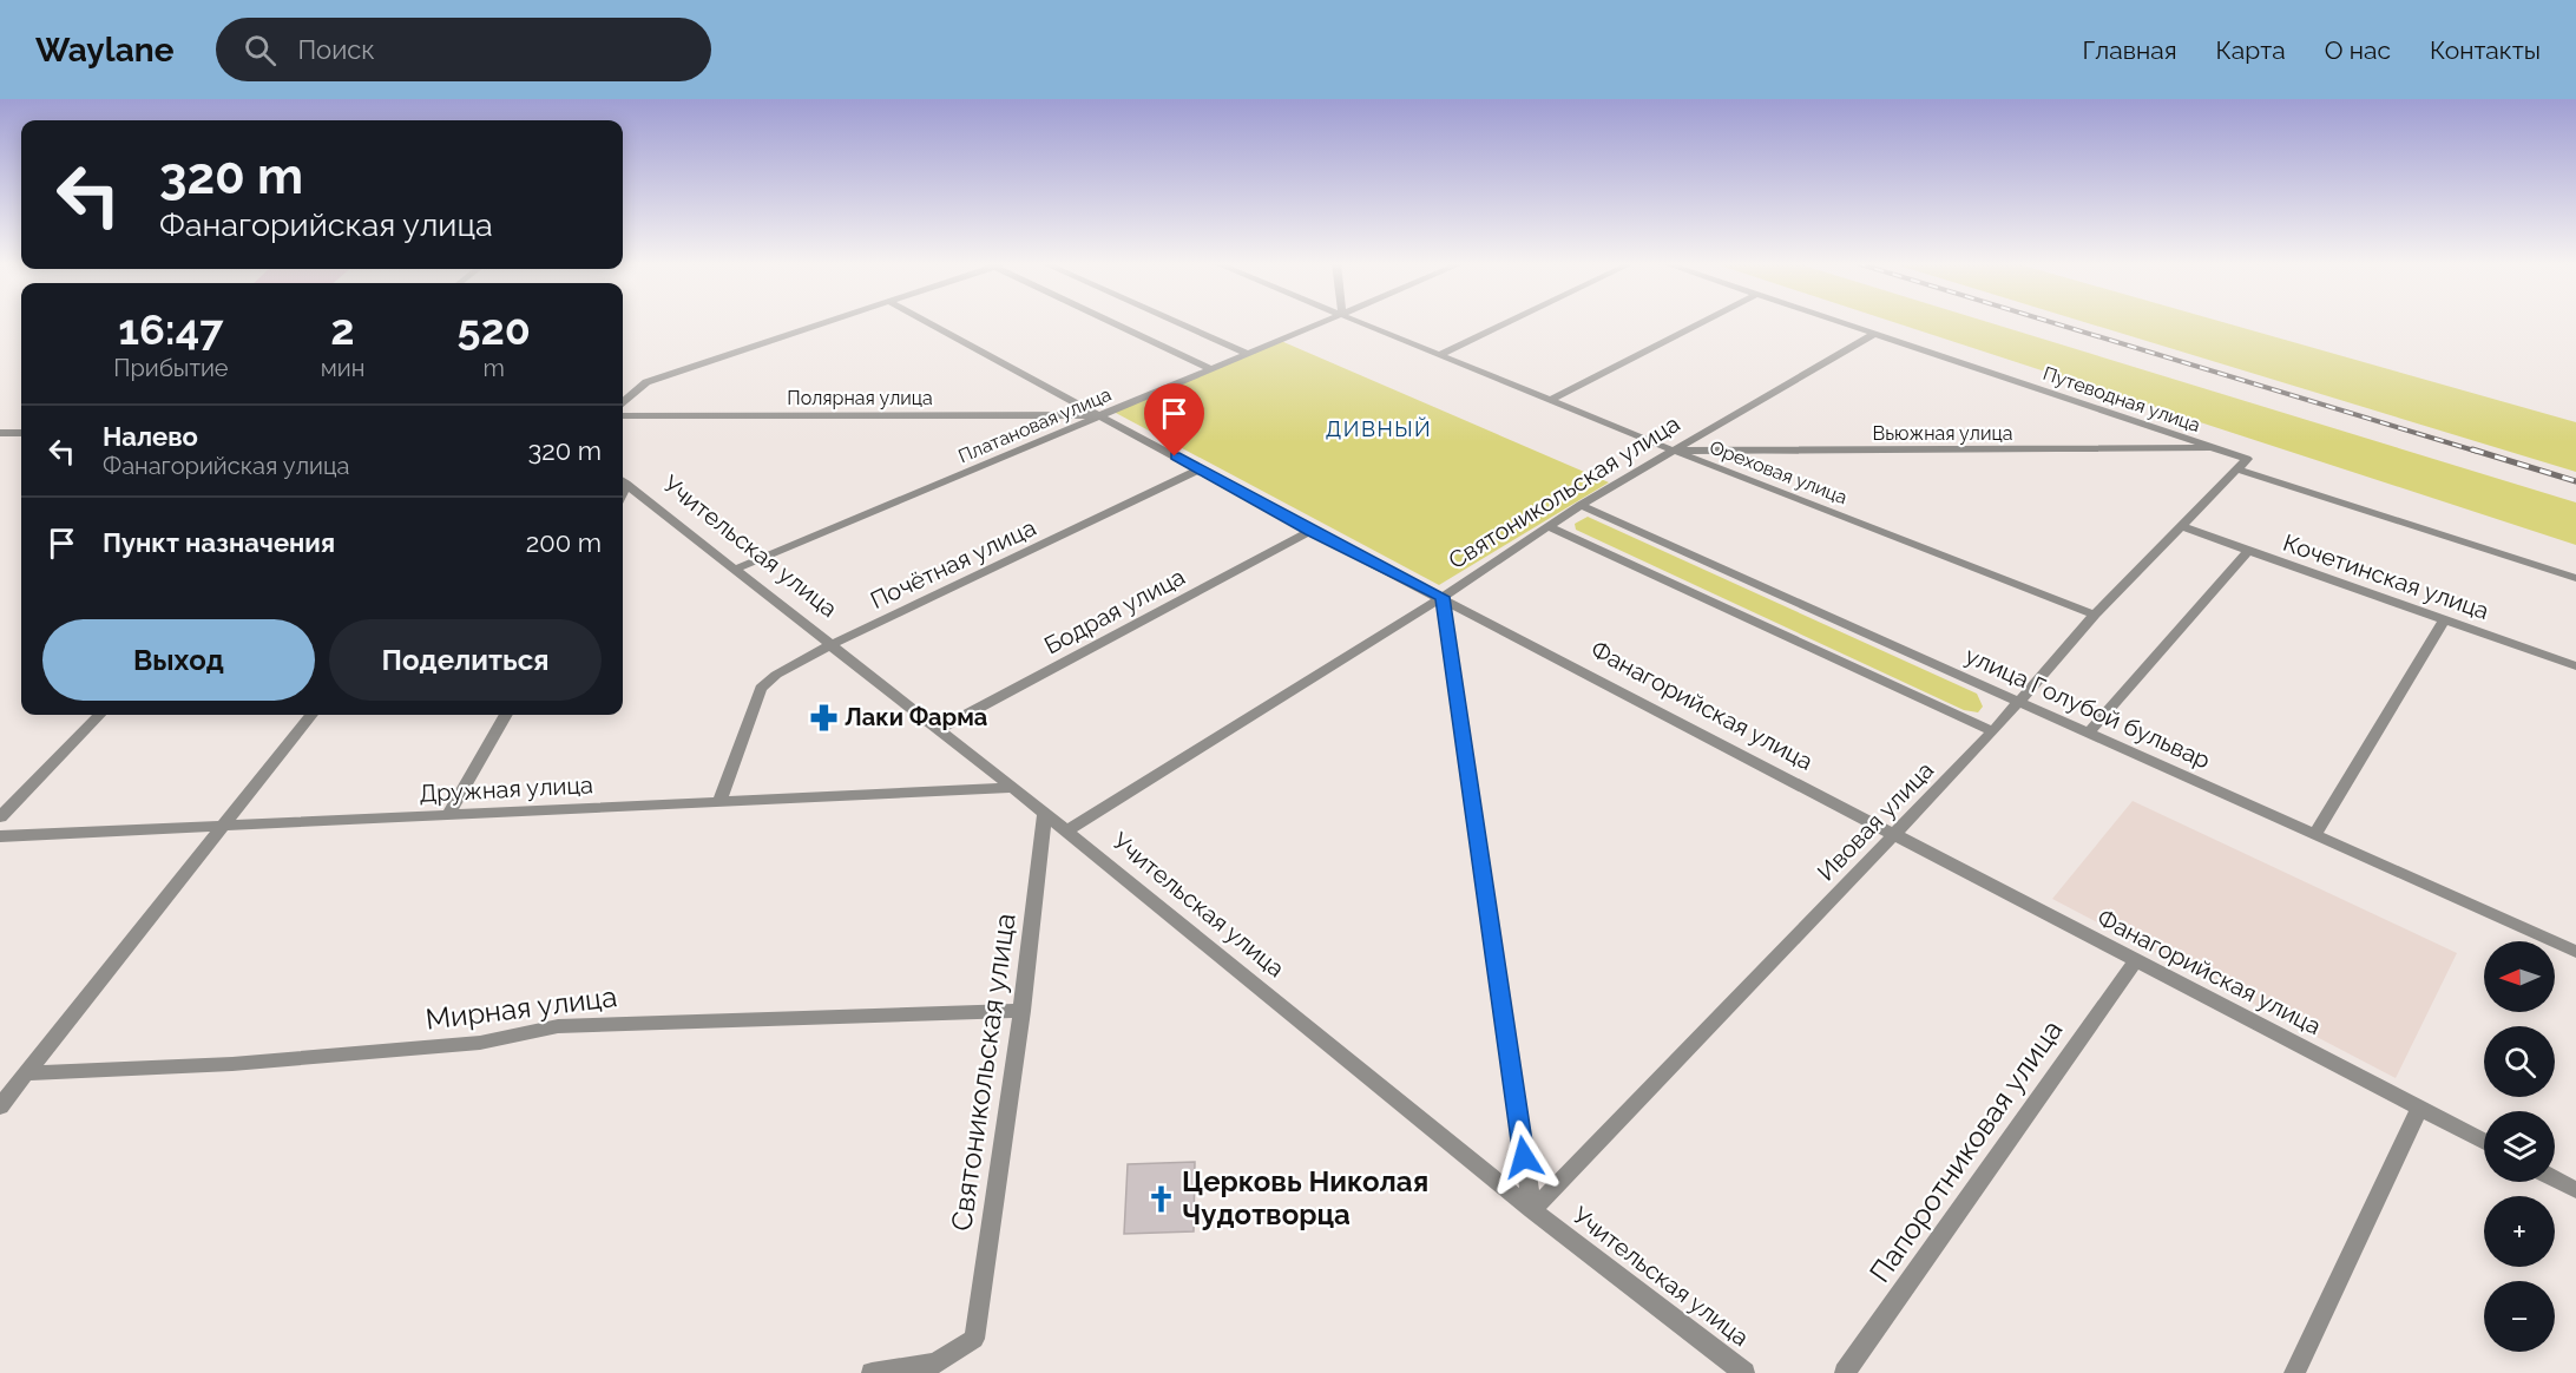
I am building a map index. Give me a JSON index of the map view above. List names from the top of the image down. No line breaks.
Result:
{"streets":{"street":["Полярная улица","Путеводная улица","Платановая улица","Вьюжная улица","Ореховая улица","Святоникольская улица","Учительская улица","Почётная улица","Кочетинская улица","Бодрая улица","Фанагорийская улица","улица Голубой бульвар","Дружная улица","Ивовая улица","Мирная улица","Папоротниковая улица"]},"crossings":[["Полярная улица","Платановая улица"],["Полярная улица","Фанагорийская улица"],["Путеводная улица","Вьюжная улица"],["Путеводная улица","Святоникольская улица"],["Путеводная улица","Ивовая улица"],["Платановая улица","Учительская улица"],["Платановая улица","Фанагорийская улица"],["Вьюжная улица","Ореховая улица"],["Вьюжная улица","Святоникольская улица"],["Ореховая улица","Святоникольская улица"],["Ореховая улица","Ивовая улица"],["Святоникольская улица","Учительская улица"],["Святоникольская улица","Фанагорийская улица"],["Святоникольская улица","улица Голубой бульвар"],["Святоникольская улица","Мирная улица"],["Учительская улица","Почётная улица"],["Учительская улица","Бодрая улица"],["Учительская улица","Дружная улица"],["Учительская улица","Ивовая улица"],["Почётная улица","Фанагорийская улица"],["Почётная улица","Дружная улица"],["Кочетинская улица","Ивовая улица"],["Бодрая улица","Фанагорийская улица"],["Фанагорийская улица","Ивовая улица"],["Фанагорийская улица","Папоротниковая улица"],["улица Голубой бульвар","Ивовая улица"]],"districts":["ДИВНЫЙ"],"places":{"pharmacy":["Лаки Фарма"],"church":["Церковь Николая Чудотворца"]},"north":"left","page":{"header":"Waylane","search":"Поиск","nav":["Главная","Карта","О нас","Контакты"],"turn":["320 m","Фанагорийская улица"],"eta":["16:47","Прибытие","2","мин","520","m"],"list":[{"name":"Налево","note":"Фанагорийская улица","value":"320 m"},{"name":"Пункт назначения","value":"200 m"}],"buttons":["Выход","Поделиться"],"map_buttons":["+","−"]}}
